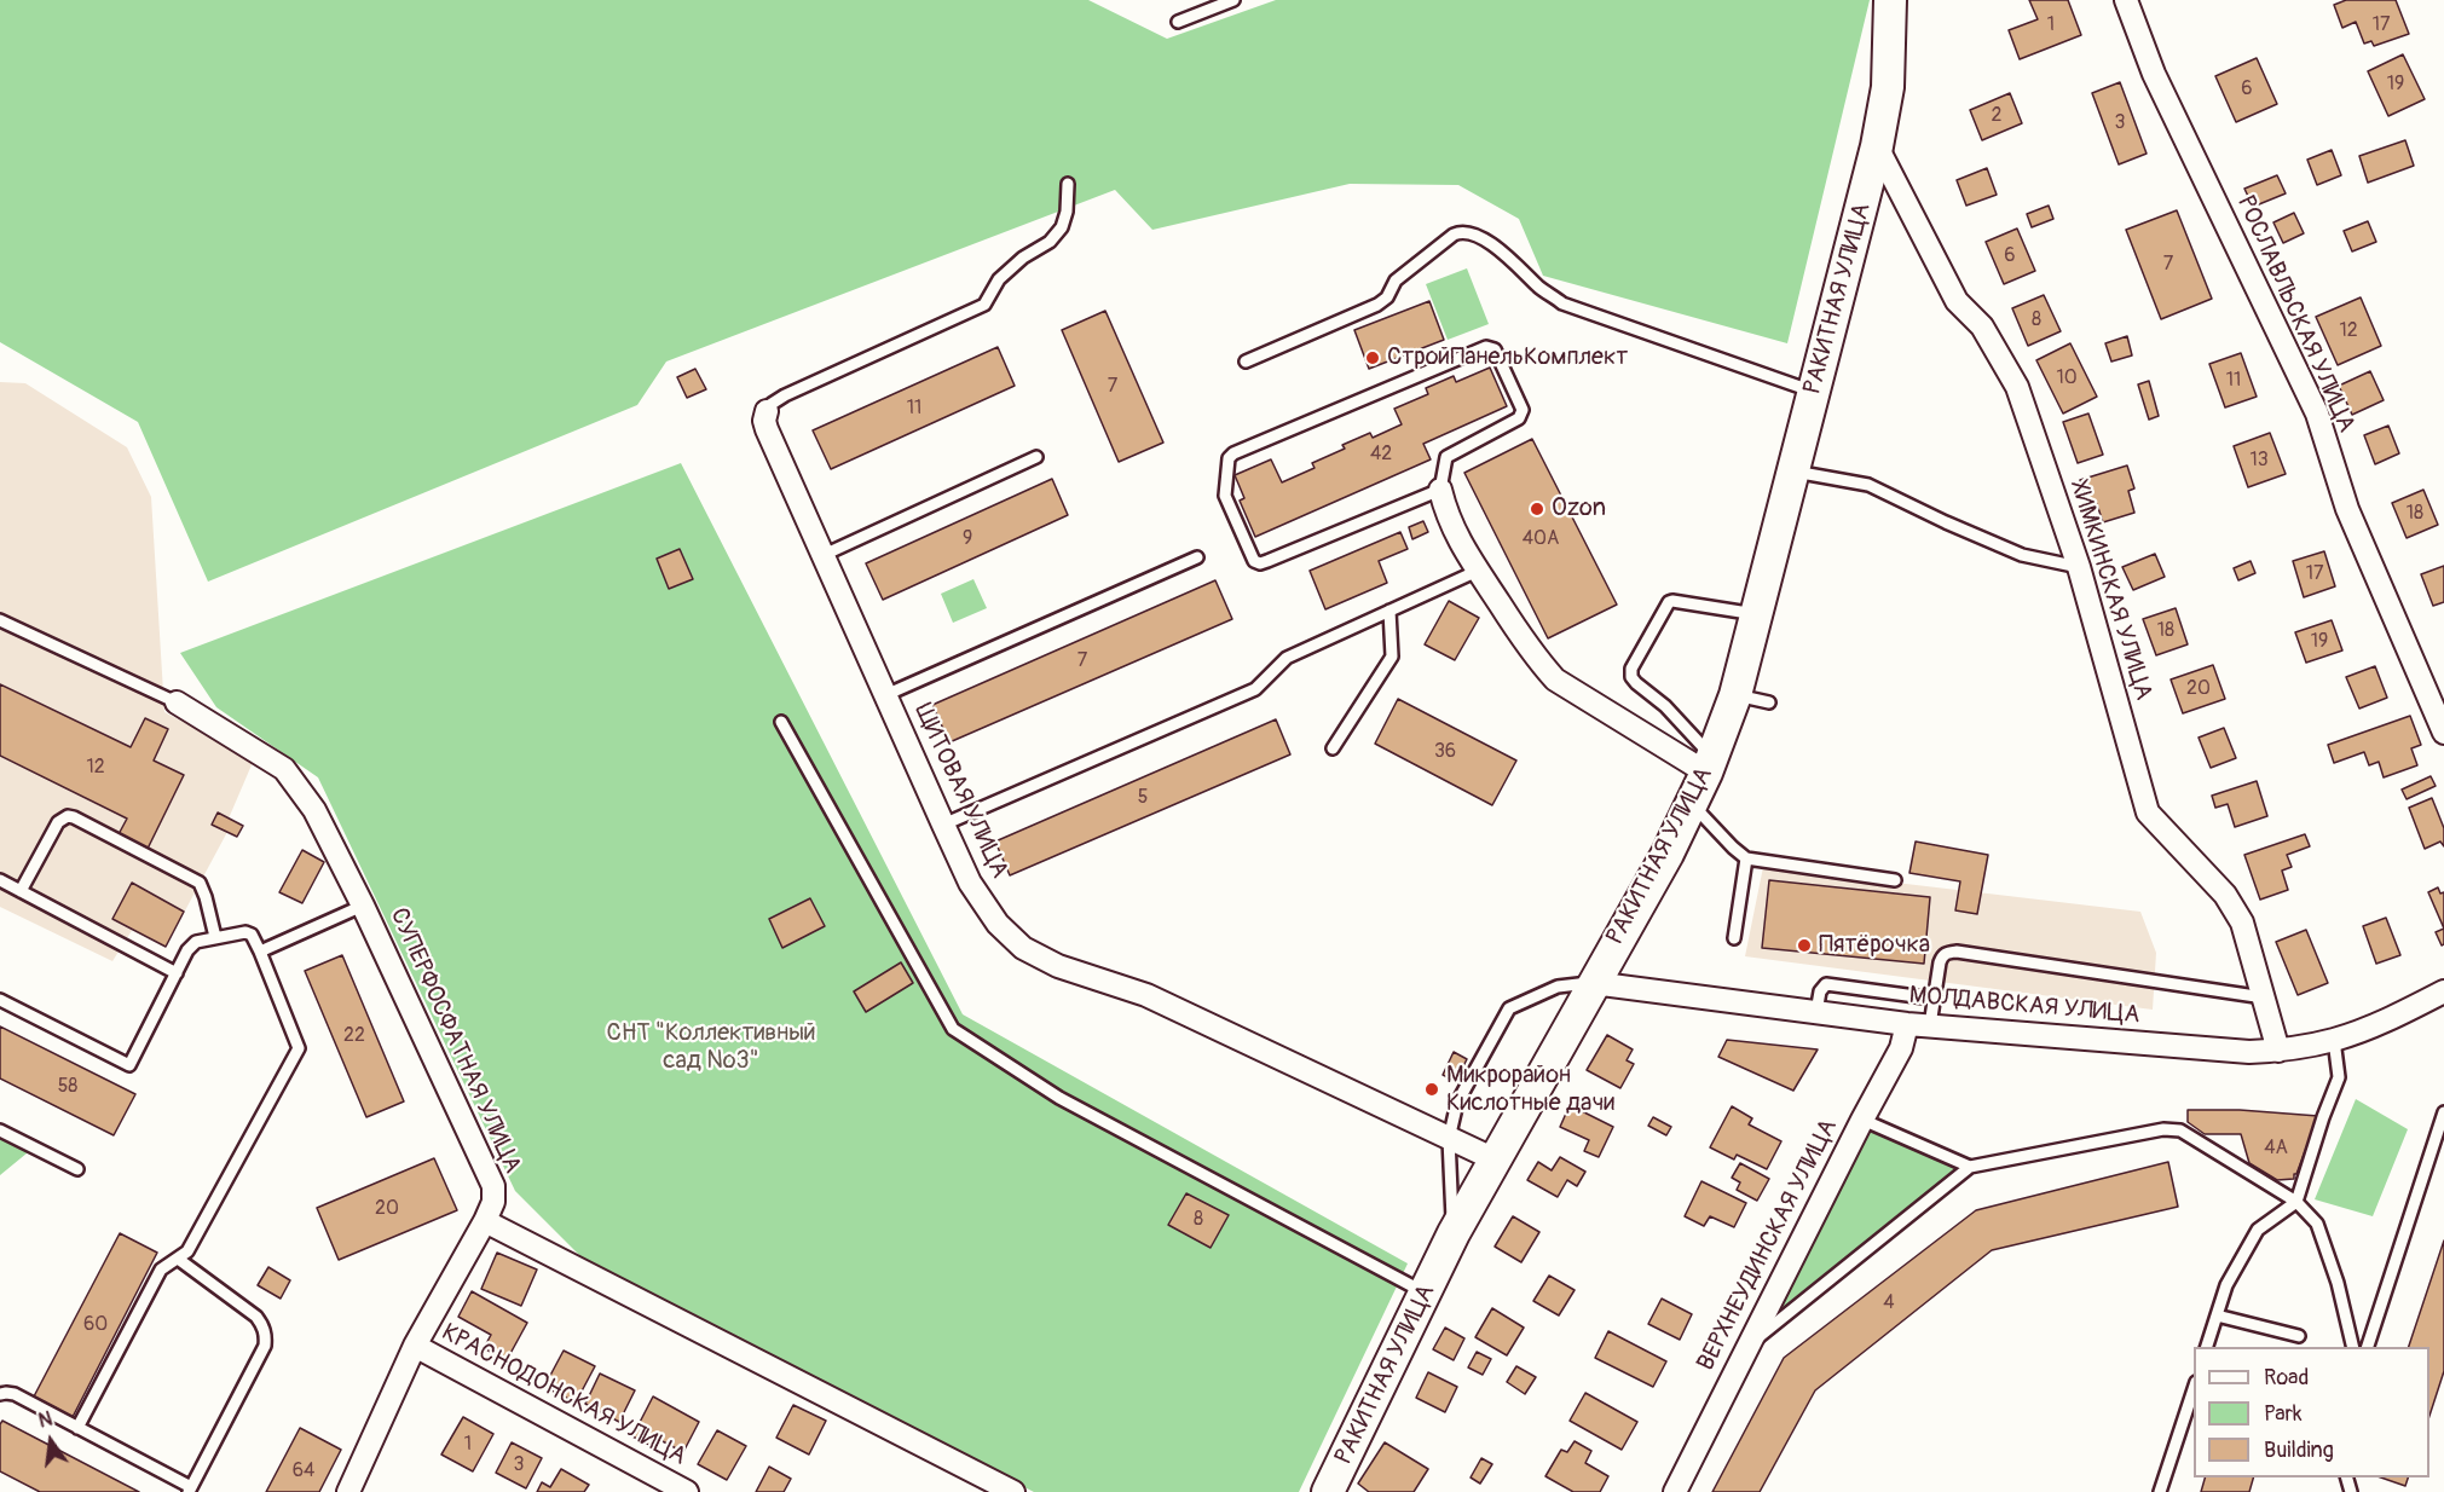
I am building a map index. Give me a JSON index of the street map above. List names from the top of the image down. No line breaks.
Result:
{"streets":{"street":["РАКИТНАЯ УЛИЦА","РОСЛАВЛЬСКАЯ УЛИЦА","ХИМКИНСКАЯ УЛИЦА","ЩИТОВАЯ УЛИЦА","МОЛДАВСКАЯ УЛИЦА","СУПЕРФОСФАТНАЯ УЛИЦА","ВЕРХНЕУДИНСКАЯ УЛИЦА","КРАСНОДОНСКАЯ УЛИЦА"]},"crossings":[["РАКИТНАЯ УЛИЦА","ХИМКИНСКАЯ УЛИЦА"],["РАКИТНАЯ УЛИЦА","ЩИТОВАЯ УЛИЦА"],["РАКИТНАЯ УЛИЦА","МОЛДАВСКАЯ УЛИЦА"],["ХИМКИНСКАЯ УЛИЦА","МОЛДАВСКАЯ УЛИЦА"],["МОЛДАВСКАЯ УЛИЦА","ВЕРХНЕУДИНСКАЯ УЛИЦА"],["СУПЕРФОСФАТНАЯ УЛИЦА","КРАСНОДОНСКАЯ УЛИЦА"]],"parks":["СНТ \"Коллективный сад №3\""],"places":["СтройПанельКомплект","Ozon","Пятёрочка","Микрорайон Кислотные дачи"],"house_numbers":["1","17","19","6","2","3","6","7","8","12","10","11","7","11","42","13","18","9","40А","17","18","19","7","20","36","12","5","22","58","4А","20","8","4","60","1","3","64"],"legend":["Road","Park","Building"],"north":"top"}
